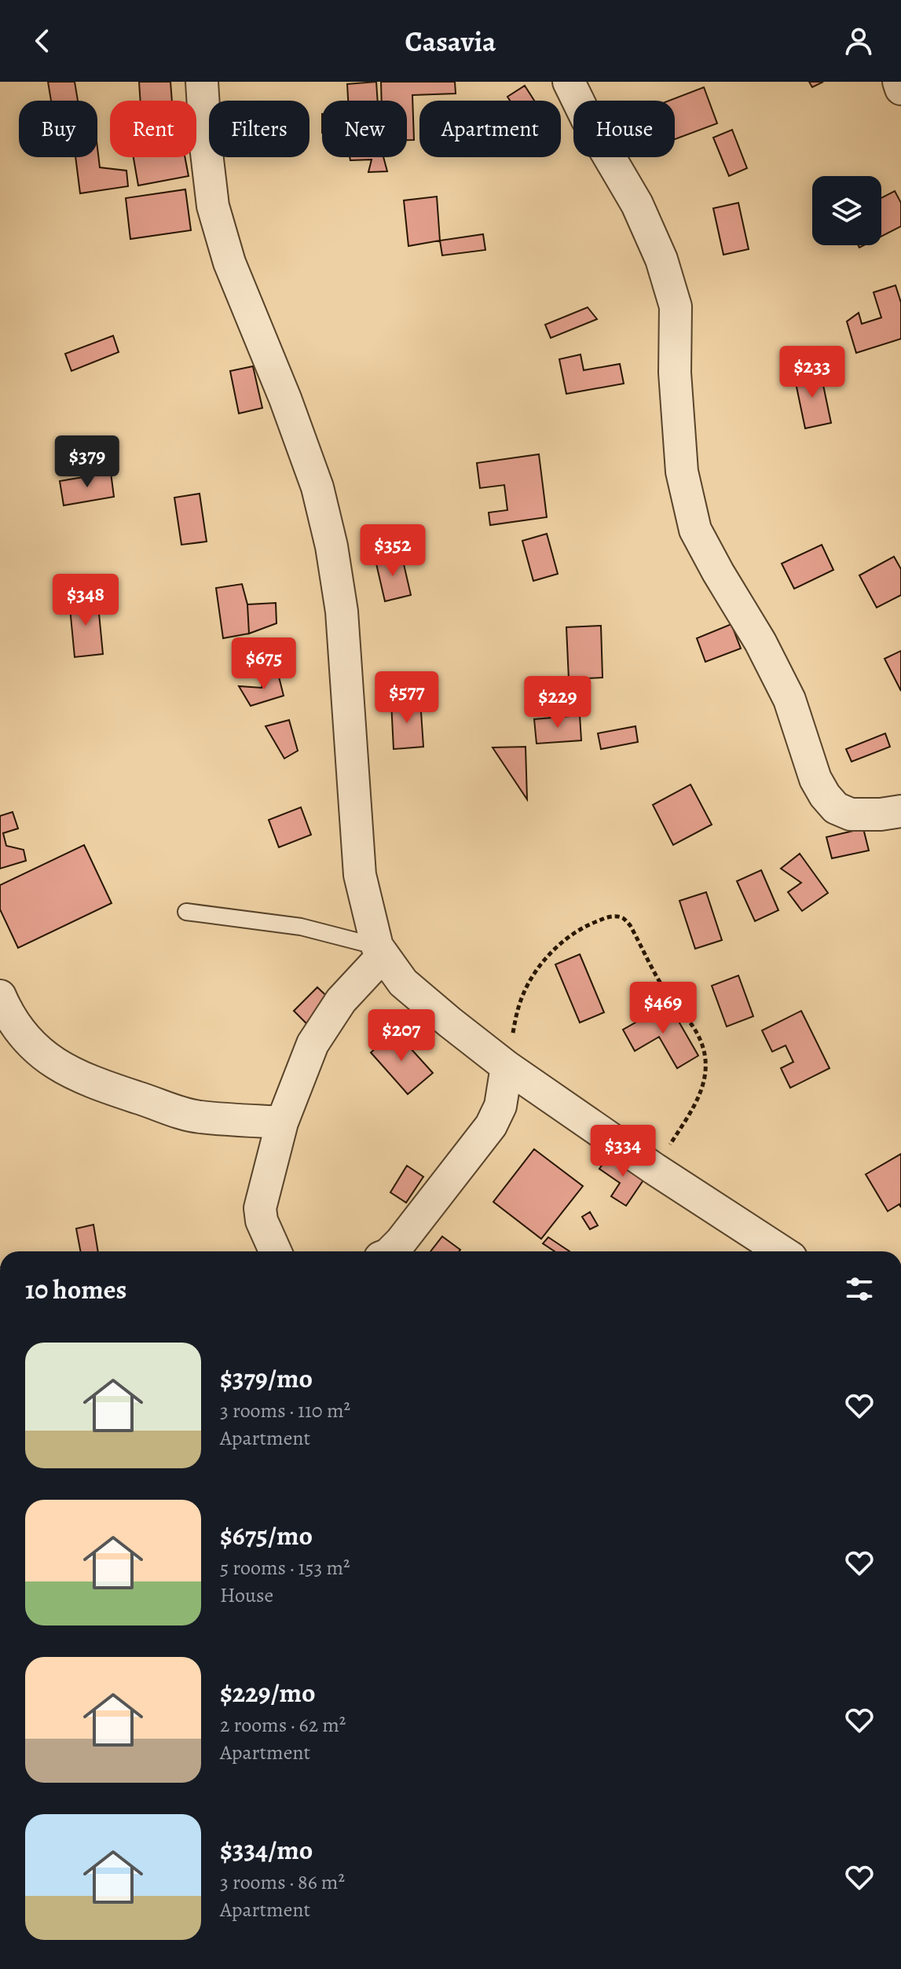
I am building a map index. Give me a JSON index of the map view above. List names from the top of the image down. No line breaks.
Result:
{"page":{"header":"Casavia","chip":["Buy","Rent","Filters","New","Apartment","House"],"price":["$233","$379","$352","$348","$675","$577","$229","$469","$207","$334"],"heading":"10 homes","list":[{"name":"$379/mo","note":"3 rooms · 110 m² · Apartment"},{"name":"$675/mo","note":"5 rooms · 153 m² · House"},{"name":"$229/mo","note":"2 rooms · 62 m² · Apartment"},{"name":"$334/mo","note":"3 rooms · 86 m² · Apartment"}]}}
